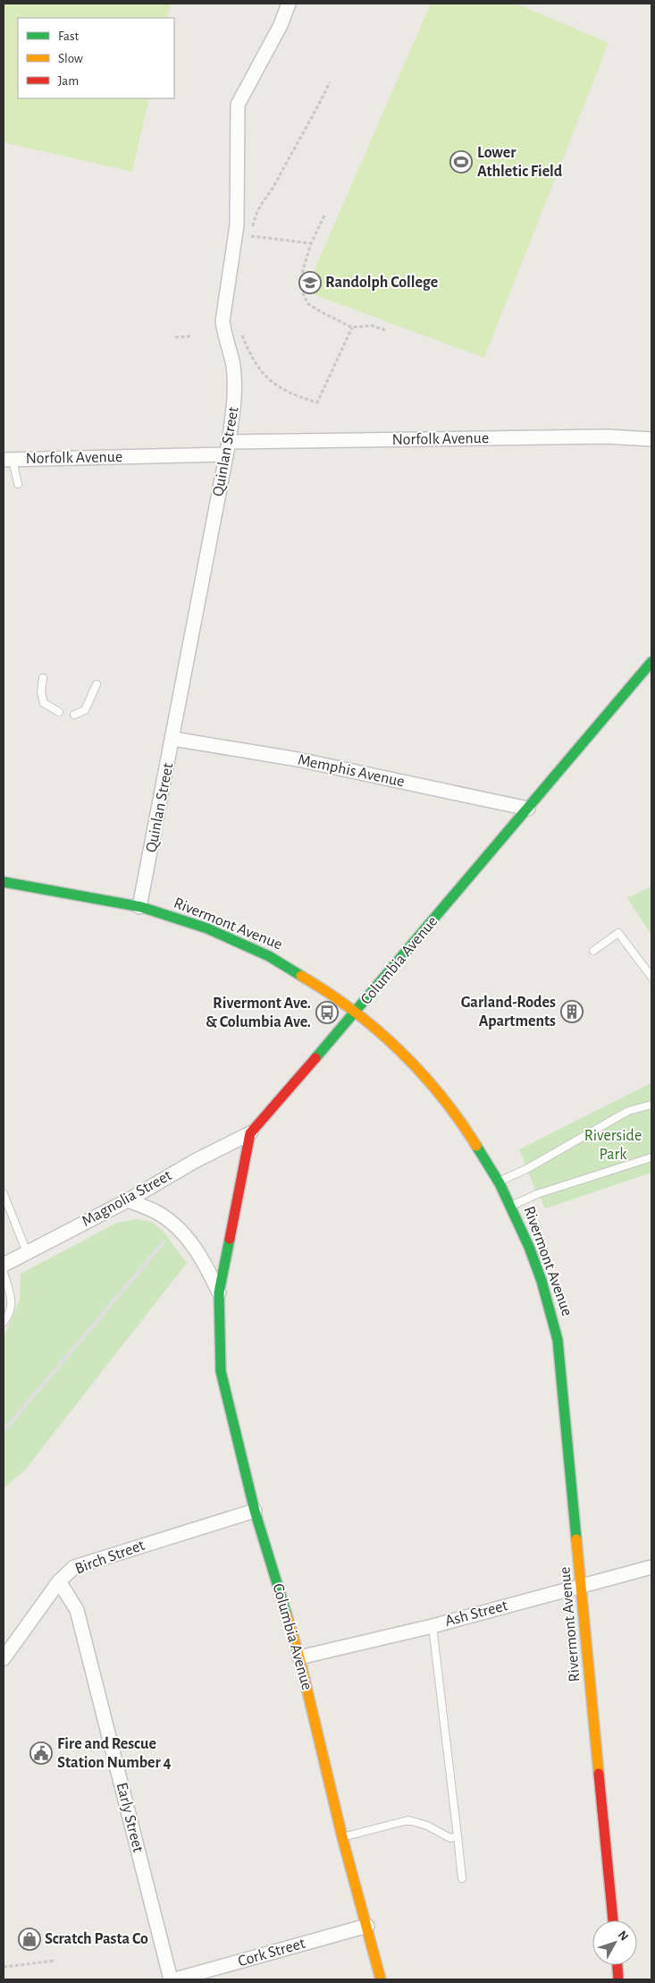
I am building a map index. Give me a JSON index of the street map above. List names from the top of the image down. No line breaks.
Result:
{"streets":{"street":["Norfolk Avenue","Quinlan Street","Memphis Avenue","Rivermont Avenue","Columbia Avenue","Magnolia Street","Birch Street","Ash Street","Early Street","Cork Street"]},"crossings":[["Norfolk Avenue","Quinlan Street"],["Quinlan Street","Memphis Avenue"],["Quinlan Street","Rivermont Avenue"],["Memphis Avenue","Columbia Avenue"],["Rivermont Avenue","Columbia Avenue"],["Rivermont Avenue","Ash Street"],["Columbia Avenue","Magnolia Street"],["Columbia Avenue","Birch Street"],["Columbia Avenue","Ash Street"],["Columbia Avenue","Cork Street"],["Birch Street","Early Street"]],"parks":["Riverside Park"],"places":{"sports":["Lower Athletic Field"],"school or university":["Randolph College"],"building":["Garland-Rodes Apartments"],"bus stop":["Rivermont Ave. & Columbia Ave."],"public building":["Fire and Rescue Station Number 4"],"shop":["Scratch Pasta Co"]},"legend":["Fast","Slow","Jam"],"north":"top right"}
